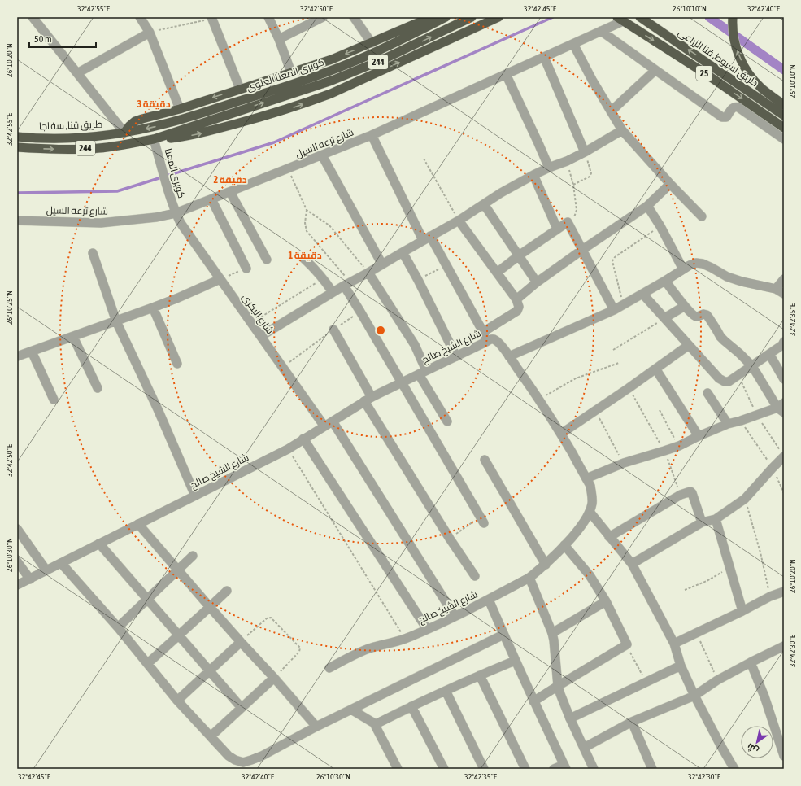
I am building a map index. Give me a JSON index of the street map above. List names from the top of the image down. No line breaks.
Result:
{"streets":{"highway":["طريق اسيوط, قنا الزراعى","244","25","كوبرى المعنا العلوى","طريق قنا, سفاجا"],"street":["شارع ترعه السيل","كوبرى المعنا","شارع البكرى","شارع الشيخ صالح"]},"crossings":[["طريق اسيوط, قنا الزراعى","شارع ترعه السيل"],["244","كوبرى المعنا العلوى"],["244","كوبرى المعنا"],["كوبرى المعنا العلوى","طريق قنا, سفاجا"],["كوبرى المعنا العلوى","كوبرى المعنا"],["شارع ترعه السيل","كوبرى المعنا"],["شارع ترعه السيل","شارع البكرى"],["كوبرى المعنا","شارع البكرى"],["شارع البكرى","شارع الشيخ صالح"]],"scale_bar":"50 m","north":"bottom left","coordinates":["32°42'55\"E","32°42'50\"E","32°42'45\"E","26°10'10\"N","32°42'40\"E","26°10'20\"N","26°10'25\"N","32°42'35\"E","26°10'30\"N","32°42'30\"E"],"rings":["3 دقيقة","2 دقيقة","1 دقيقة"]}
